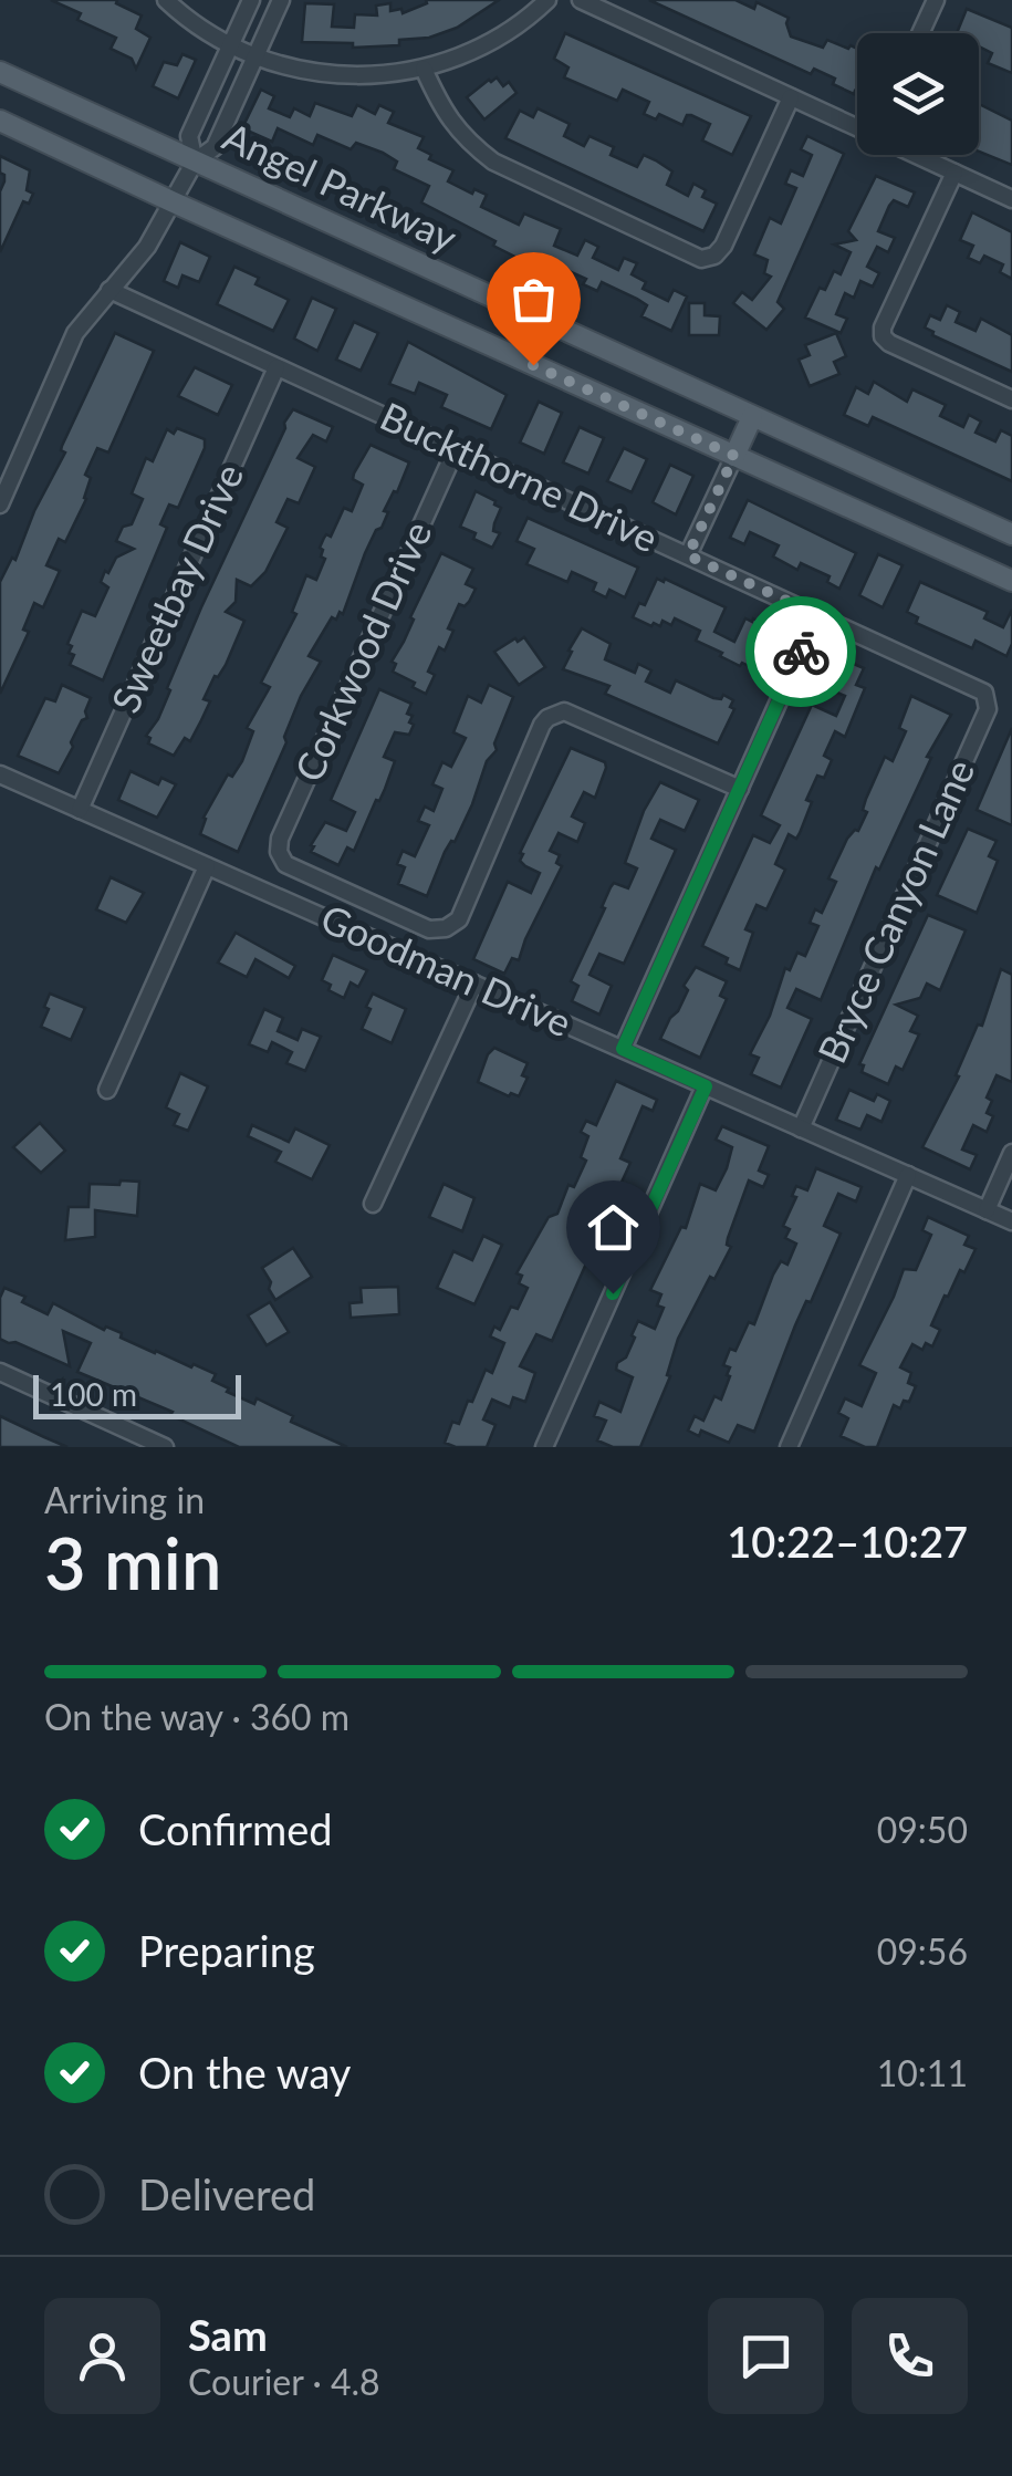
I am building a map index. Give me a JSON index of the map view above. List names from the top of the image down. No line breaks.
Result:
{"streets":{"main road":["Angel Parkway"],"street":["Buckthorne Drive","Sweetbay Drive","Corkwood Drive","Bryce Canyon Lane","Goodman Drive"]},"crossings":[["Buckthorne Drive","Sweetbay Drive"],["Buckthorne Drive","Corkwood Drive"],["Buckthorne Drive","Bryce Canyon Lane"],["Sweetbay Drive","Goodman Drive"],["Bryce Canyon Lane","Goodman Drive"]],"scale_bar":"100 m","page":{"scale":"100 m","heading":["3 min","Arriving in","10:22–10:27"],"panel":["Sam","Courier · 4.8"],"bar":"On the way · 360 m","list":[["Confirmed","09:50"],["Preparing","09:56"],["On the way","10:11"],"Delivered"]}}
